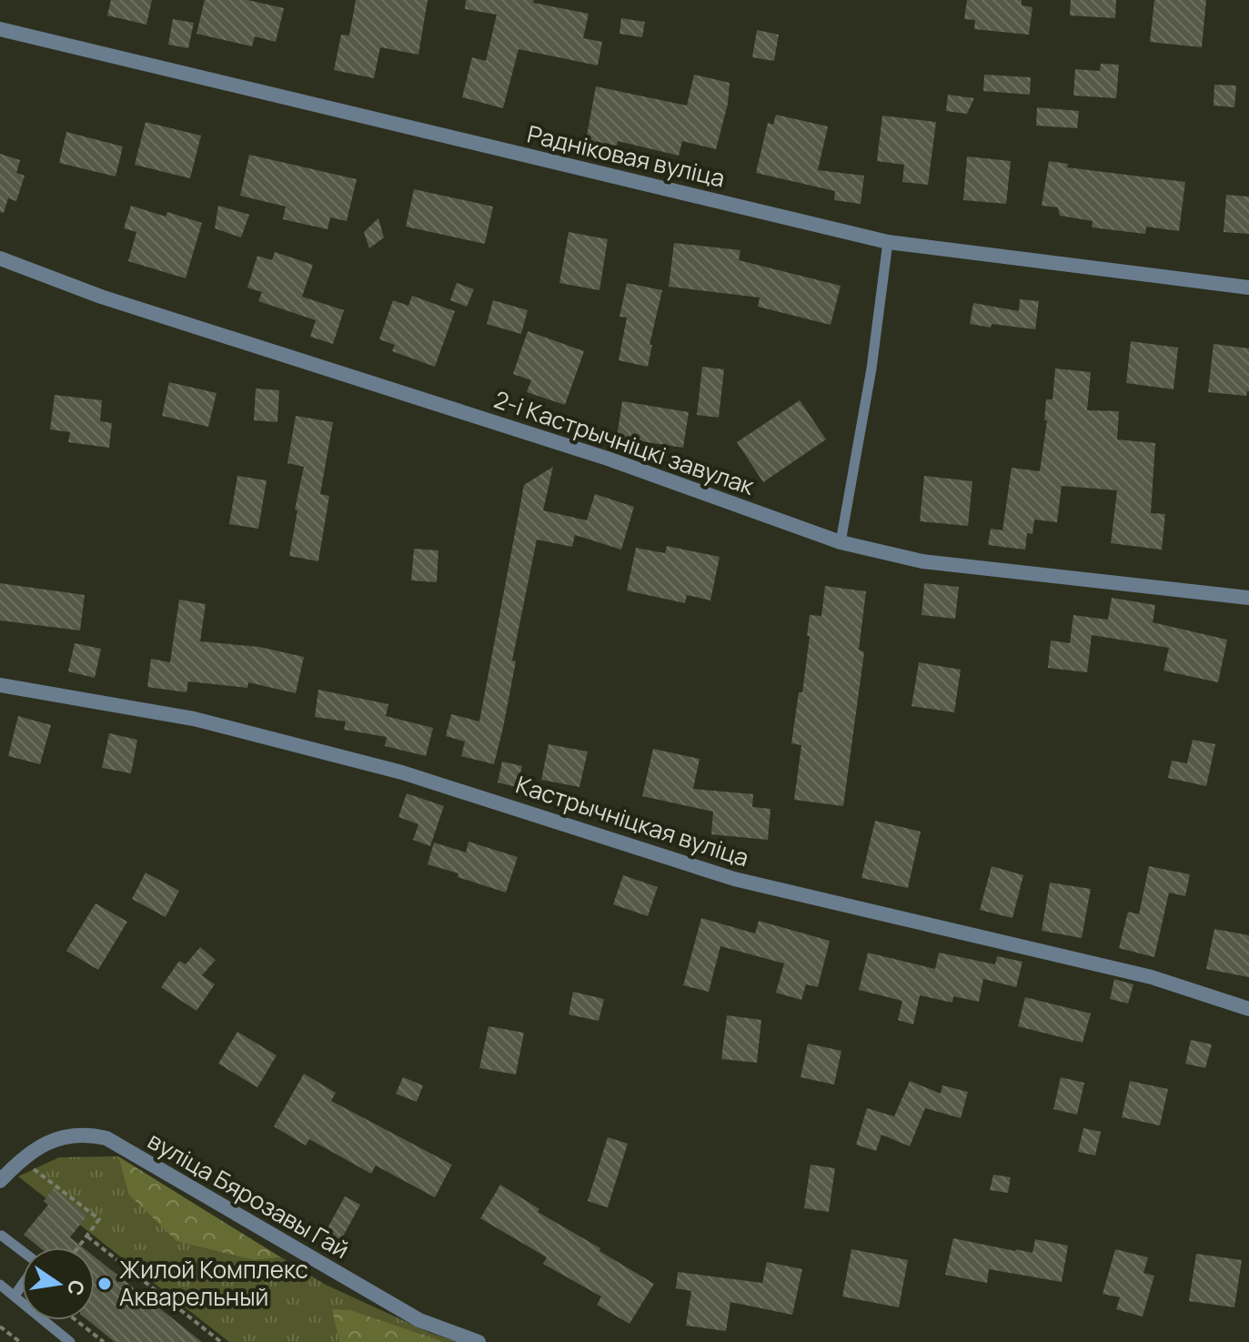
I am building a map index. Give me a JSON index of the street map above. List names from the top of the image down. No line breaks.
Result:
{"streets":{"street":["Радніковая вуліца","2-і Кастрычніцкі завулак","Кастрычніцкая вуліца","вуліца Бярозавы Гай"]},"places":["Жилой Комплекс Акварельный"],"north":"right"}
